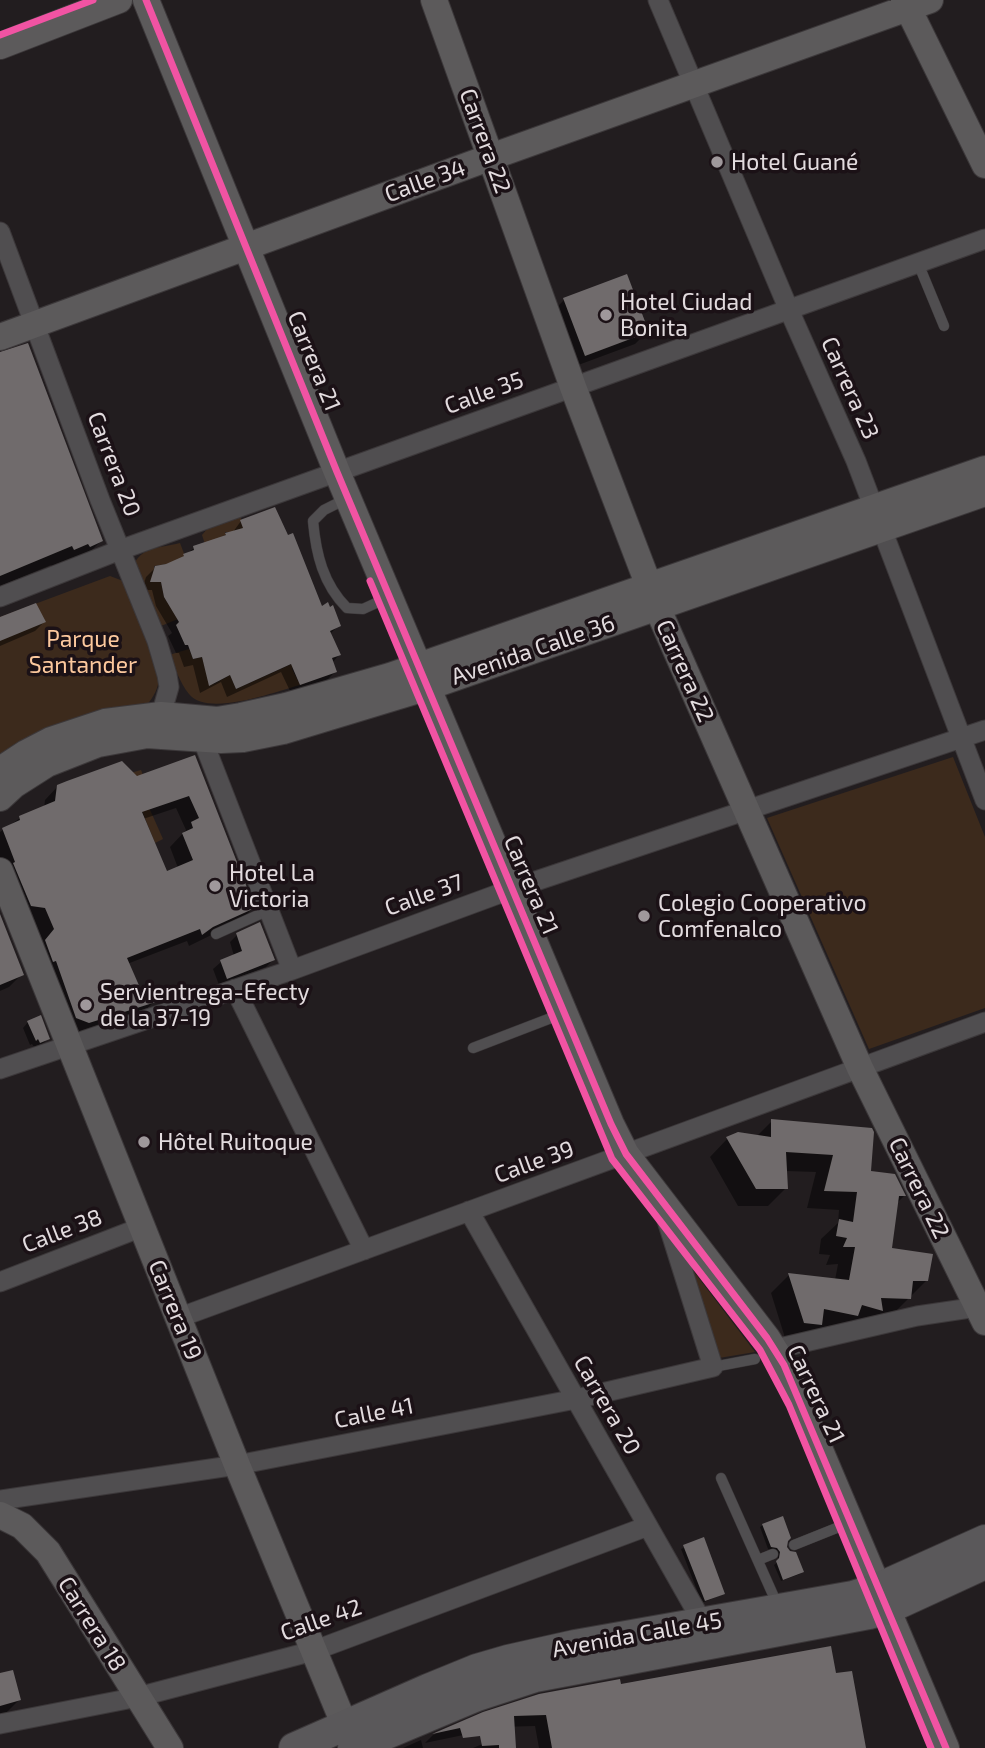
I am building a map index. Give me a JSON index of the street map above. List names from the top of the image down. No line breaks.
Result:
{"streets":{"main road":["Avenida Calle 45"],"street":["Carrera 22","Calle 34","Carrera 21","Carrera 23","Calle 35","Carrera 20","Avenida Calle 36","Calle 37","Calle 39","Calle 38","Carrera 19","Calle 41","Calle 42","Carrera 18"]},"crossings":[["Carrera 22","Calle 34"],["Carrera 22","Calle 35"],["Carrera 22","Avenida Calle 36"],["Carrera 22","Calle 37"],["Carrera 22","Calle 39"],["Carrera 22","Calle 41"],["Calle 34","Carrera 21"],["Calle 34","Carrera 23"],["Calle 34","Carrera 20"],["Carrera 21","Calle 35"],["Carrera 21","Avenida Calle 36"],["Carrera 21","Calle 37"],["Carrera 21","Calle 39"],["Carrera 21","Calle 41"],["Carrera 21","Avenida Calle 45"],["Carrera 23","Calle 35"],["Carrera 23","Avenida Calle 36"],["Carrera 23","Calle 37"],["Calle 35","Carrera 20"],["Carrera 20","Avenida Calle 36"],["Carrera 20","Calle 39"],["Carrera 20","Calle 41"],["Carrera 20","Calle 42"],["Carrera 20","Avenida Calle 45"],["Calle 37","Carrera 19"],["Calle 39","Carrera 19"],["Calle 38","Carrera 19"],["Carrera 19","Calle 41"],["Carrera 19","Calle 42"],["Carrera 19","Avenida Calle 45"],["Calle 42","Carrera 18"]],"parks":["Parque Santander"],"places":["Hotel Guané","Hotel Ciudad Bonita","Hotel La Victoria","Colegio Cooperativo Comfenalco","Servientrega-Efecty de la 37-19","Hôtel Ruitoque"]}
